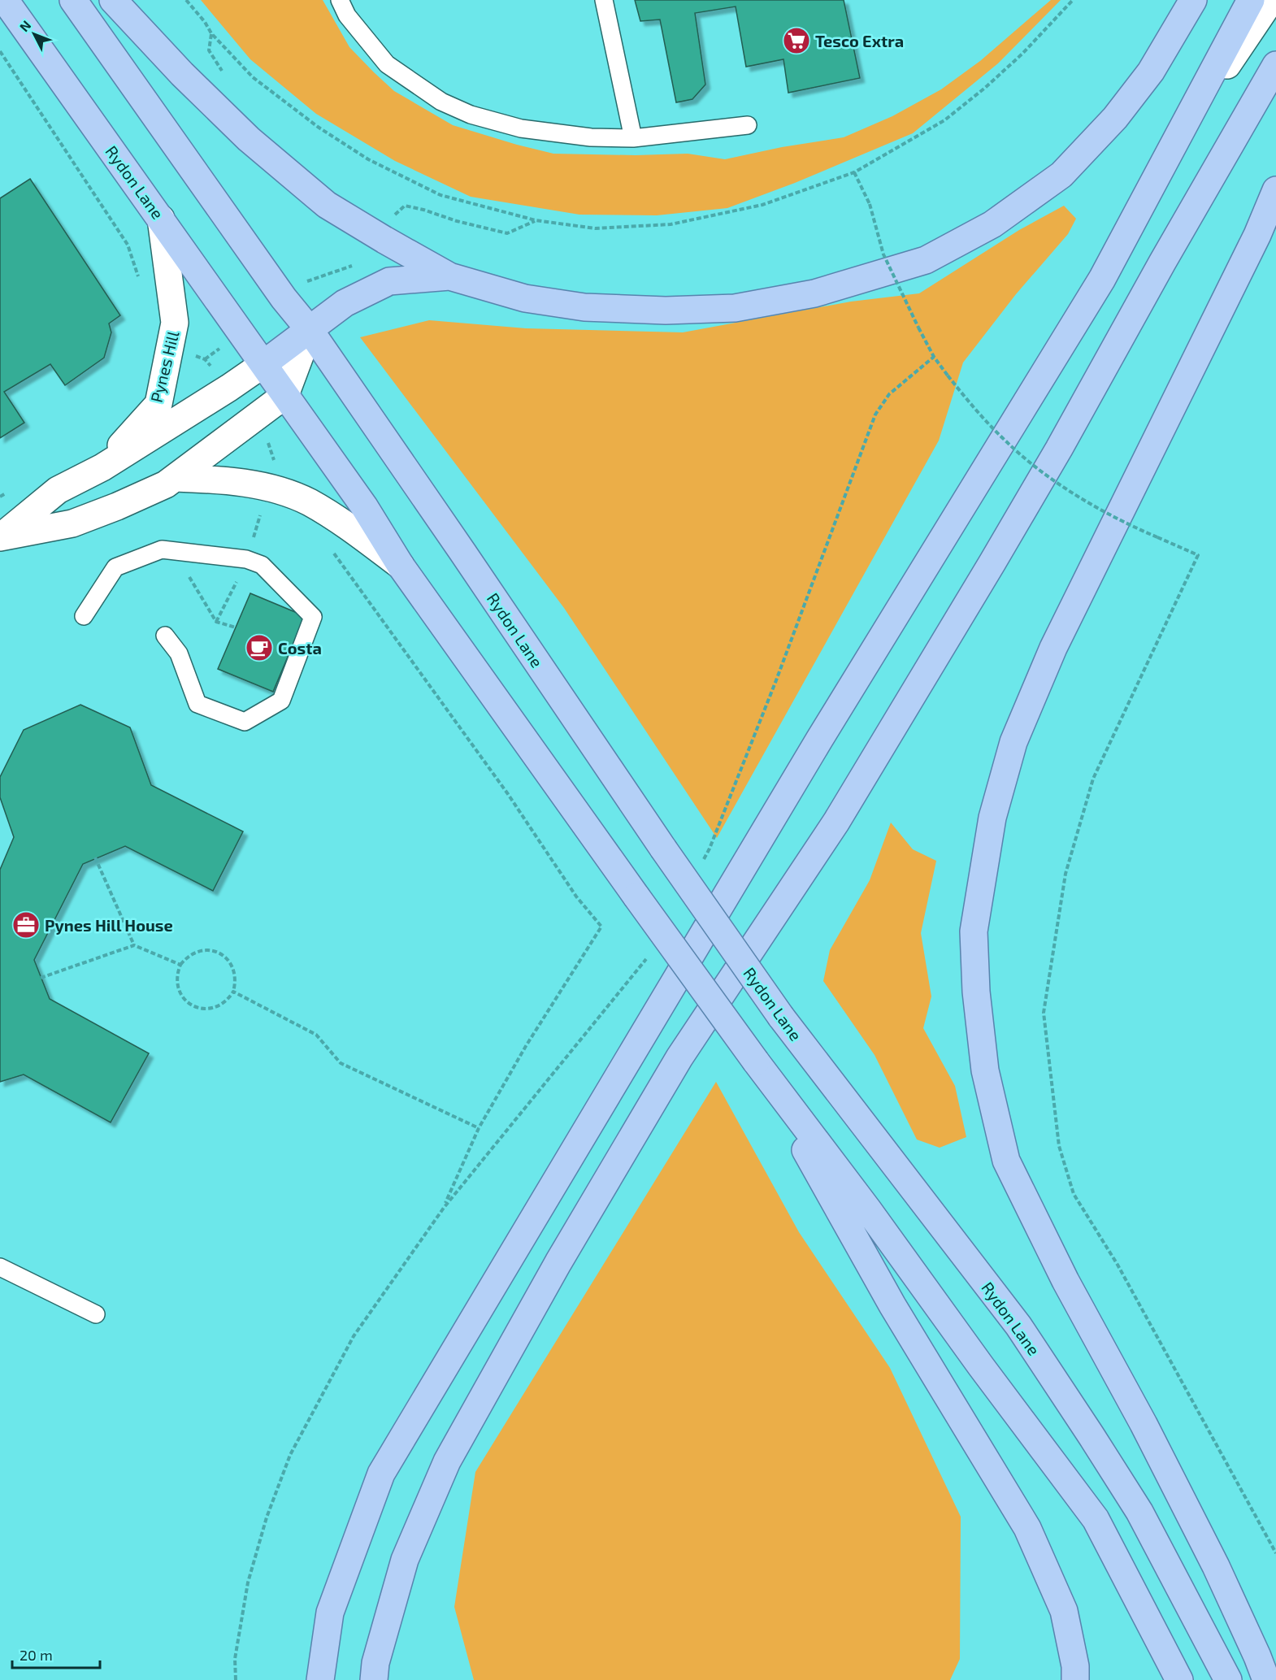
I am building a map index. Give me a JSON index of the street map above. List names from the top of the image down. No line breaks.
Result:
{"streets":{"main road":["Rydon Lane"],"street":["Pynes Hill"]},"crossings":[["Rydon Lane","Pynes Hill"]],"places":{"supermarket":["Tesco Extra"],"cafe":["Costa"],"office":["Pynes Hill House"]},"scale_bar":"20 m","north":"top left"}
